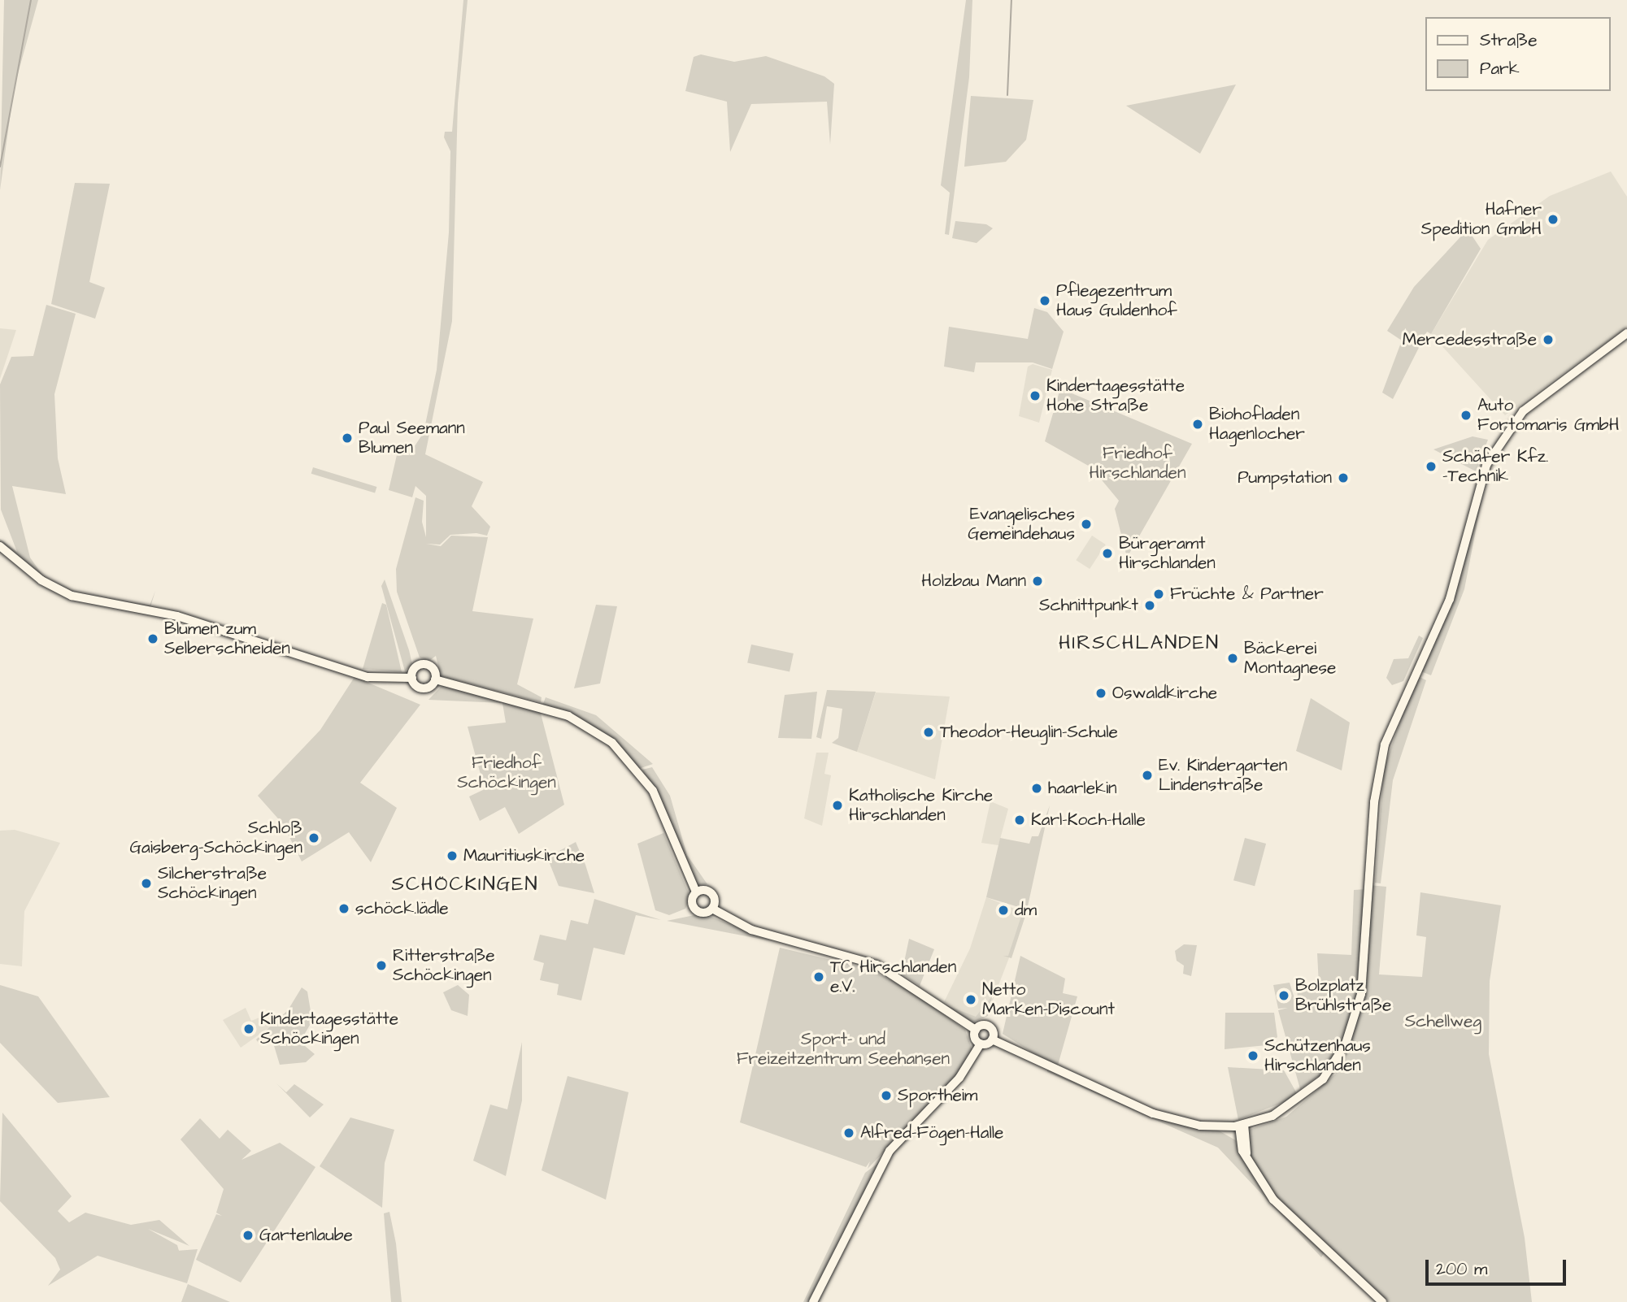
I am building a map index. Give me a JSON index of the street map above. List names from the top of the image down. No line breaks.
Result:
{"districts":["HIRSCHLANDEN","SCHÖCKINGEN"],"parks":["Friedhof Hirschlanden","Friedhof Schöckingen","Schellweg","Sport- und Freizeitzentrum Seehansen"],"places":["Hafner Spedition GmbH","Pflegezentrum Haus Guldenhof","Mercedesstraße","Kindertagesstätte Hohe Straße","Auto Fortomaris GmbH","Biohofladen Hagenlocher","Paul Seemann Blumen","Schäfer Kfz. -Technik","Pumpstation","Evangelisches Gemeindehaus","Bürgeramt Hirschlanden","Holzbau Mann","Früchte & Partner","Schnittpunkt","Blumen zum Selberschneiden","Bäckerei Montagnese","Oswaldkirche","Theodor-Heuglin-Schule","Ev. Kindergarten Lindenstraße","haarlekin","Katholische Kirche Hirschlanden","Karl-Koch-Halle","Schloß Gaisberg-Schöckingen","Mauritiuskirche","Silcherstraße Schöckingen","schöck.lädle","dm","Ritterstraße Schöckingen","TC Hirschlanden e.V.","Bolzplatz Brühlstraße","Netto Marken-Discount","Kindertagesstätte Schöckingen","Schützenhaus Hirschlanden","Sportheim","Alfred-Fögen-Halle","Gartenlaube"],"legend":["Straße","Park"],"scale_bar":"200 m"}
